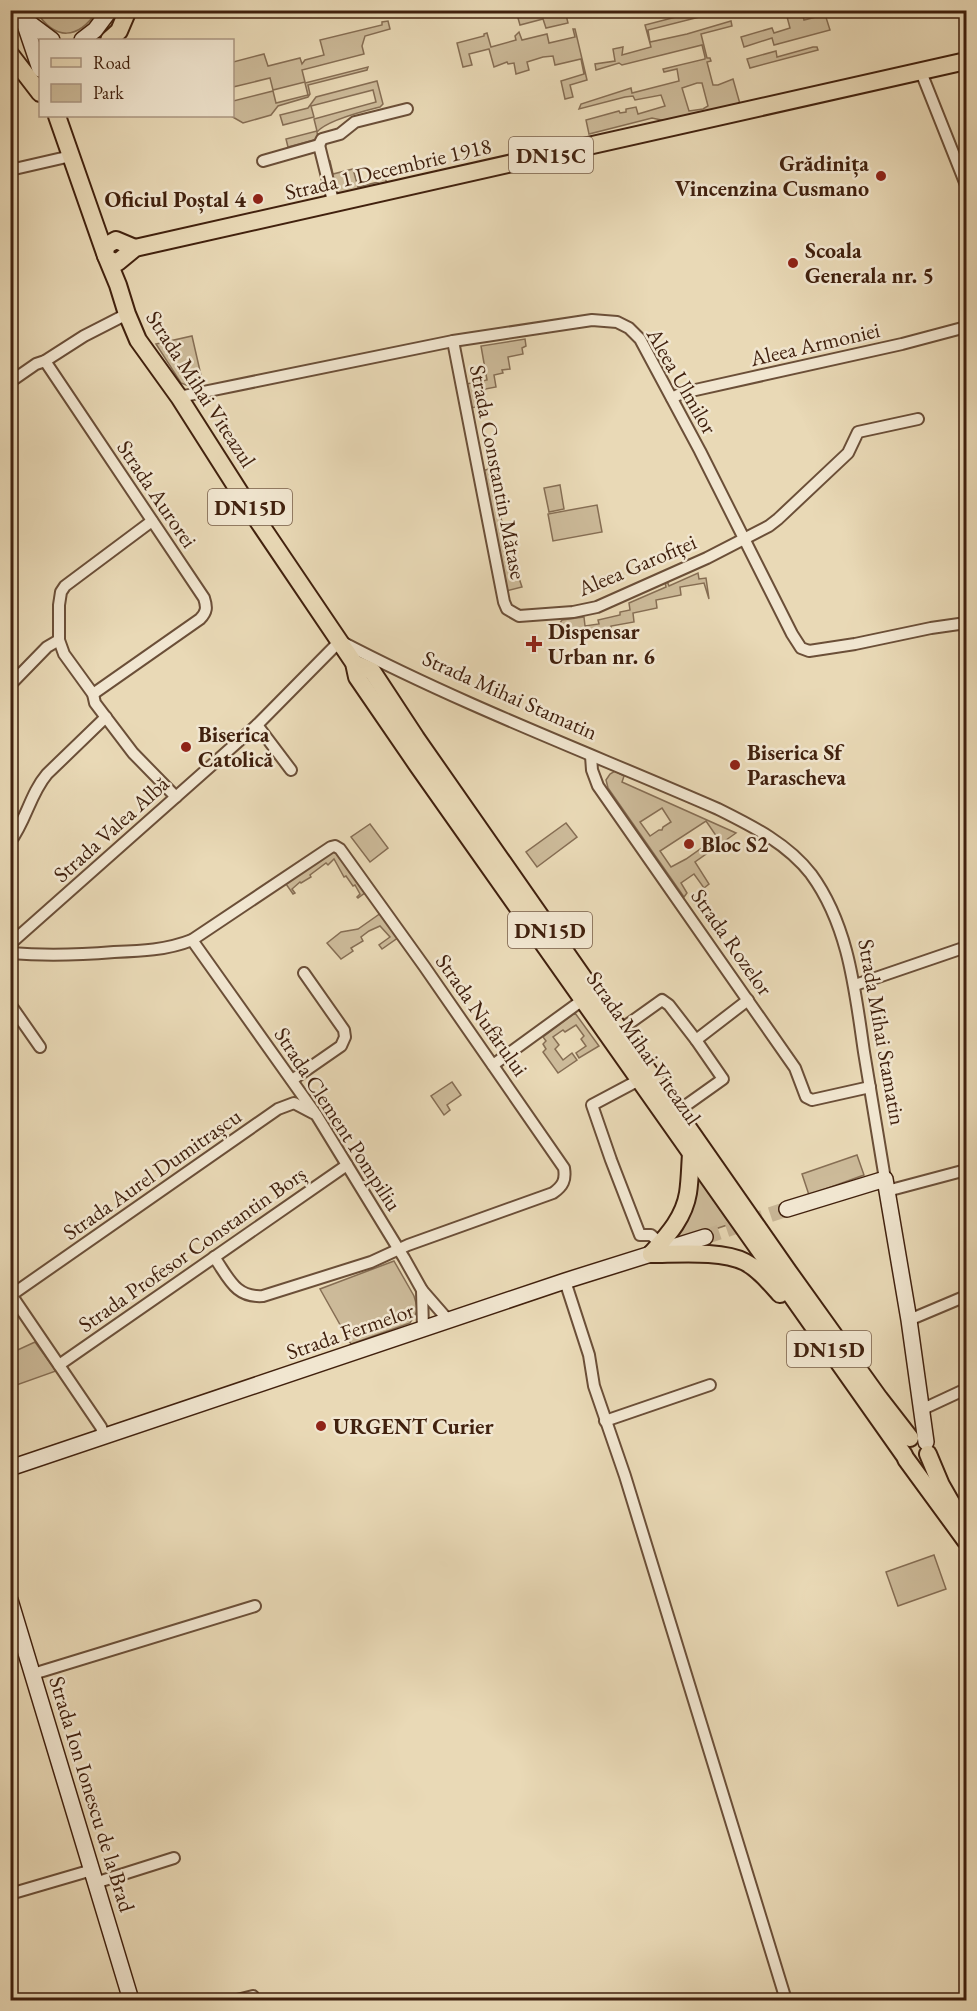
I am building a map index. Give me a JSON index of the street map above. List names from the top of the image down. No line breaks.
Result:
{"streets":{"main road":["DN15C","Strada 1 Decembrie 1918","Strada Mihai Viteazul","DN15D"],"street":["Aleea Armoniei","Aleea Ulmilor","Strada Constantin Mătase","Strada Aurorei","Aleea Garofiței","Strada Mihai Stamatin","Strada Valea Albă","Strada Rozelor","Strada Nufărului","Strada Clement Pompiliu","Strada Aurel Dumitrașcu","Strada Profesor Constantin Borș","Strada Fermelor","Strada Ion Ionescu de la Brad"]},"crossings":[["Strada 1 Decembrie 1918","Strada Mihai Viteazul"],["Aleea Armoniei","Aleea Ulmilor"],["Aleea Ulmilor","Strada Mihai Viteazul"],["Aleea Ulmilor","Strada Constantin Mătase"],["Aleea Ulmilor","Aleea Garofiței"],["Strada Mihai Viteazul","Strada Mihai Stamatin"],["Strada Mihai Viteazul","Strada Valea Albă"],["Strada Constantin Mătase","Aleea Garofiței"],["Strada Mihai Stamatin","Strada Valea Albă"],["Strada Mihai Stamatin","Strada Rozelor"],["Strada Nufărului","Strada Clement Pompiliu"],["Strada Nufărului","Strada Profesor Constantin Borș"],["Strada Clement Pompiliu","Strada Aurel Dumitrașcu"],["Strada Clement Pompiliu","Strada Profesor Constantin Borș"],["Strada Clement Pompiliu","Strada Fermelor"]],"places":{"other":["Grădinița Vincenzina Cusmano","Oficiul Poștal 4","Scoala Generala nr. 5","Biserica Catolică","Biserica Sf Parascheva","Bloc S2","URGENT Curier"],"health":["Dispensar Urban nr. 6"]},"legend":["Road","Park"]}
